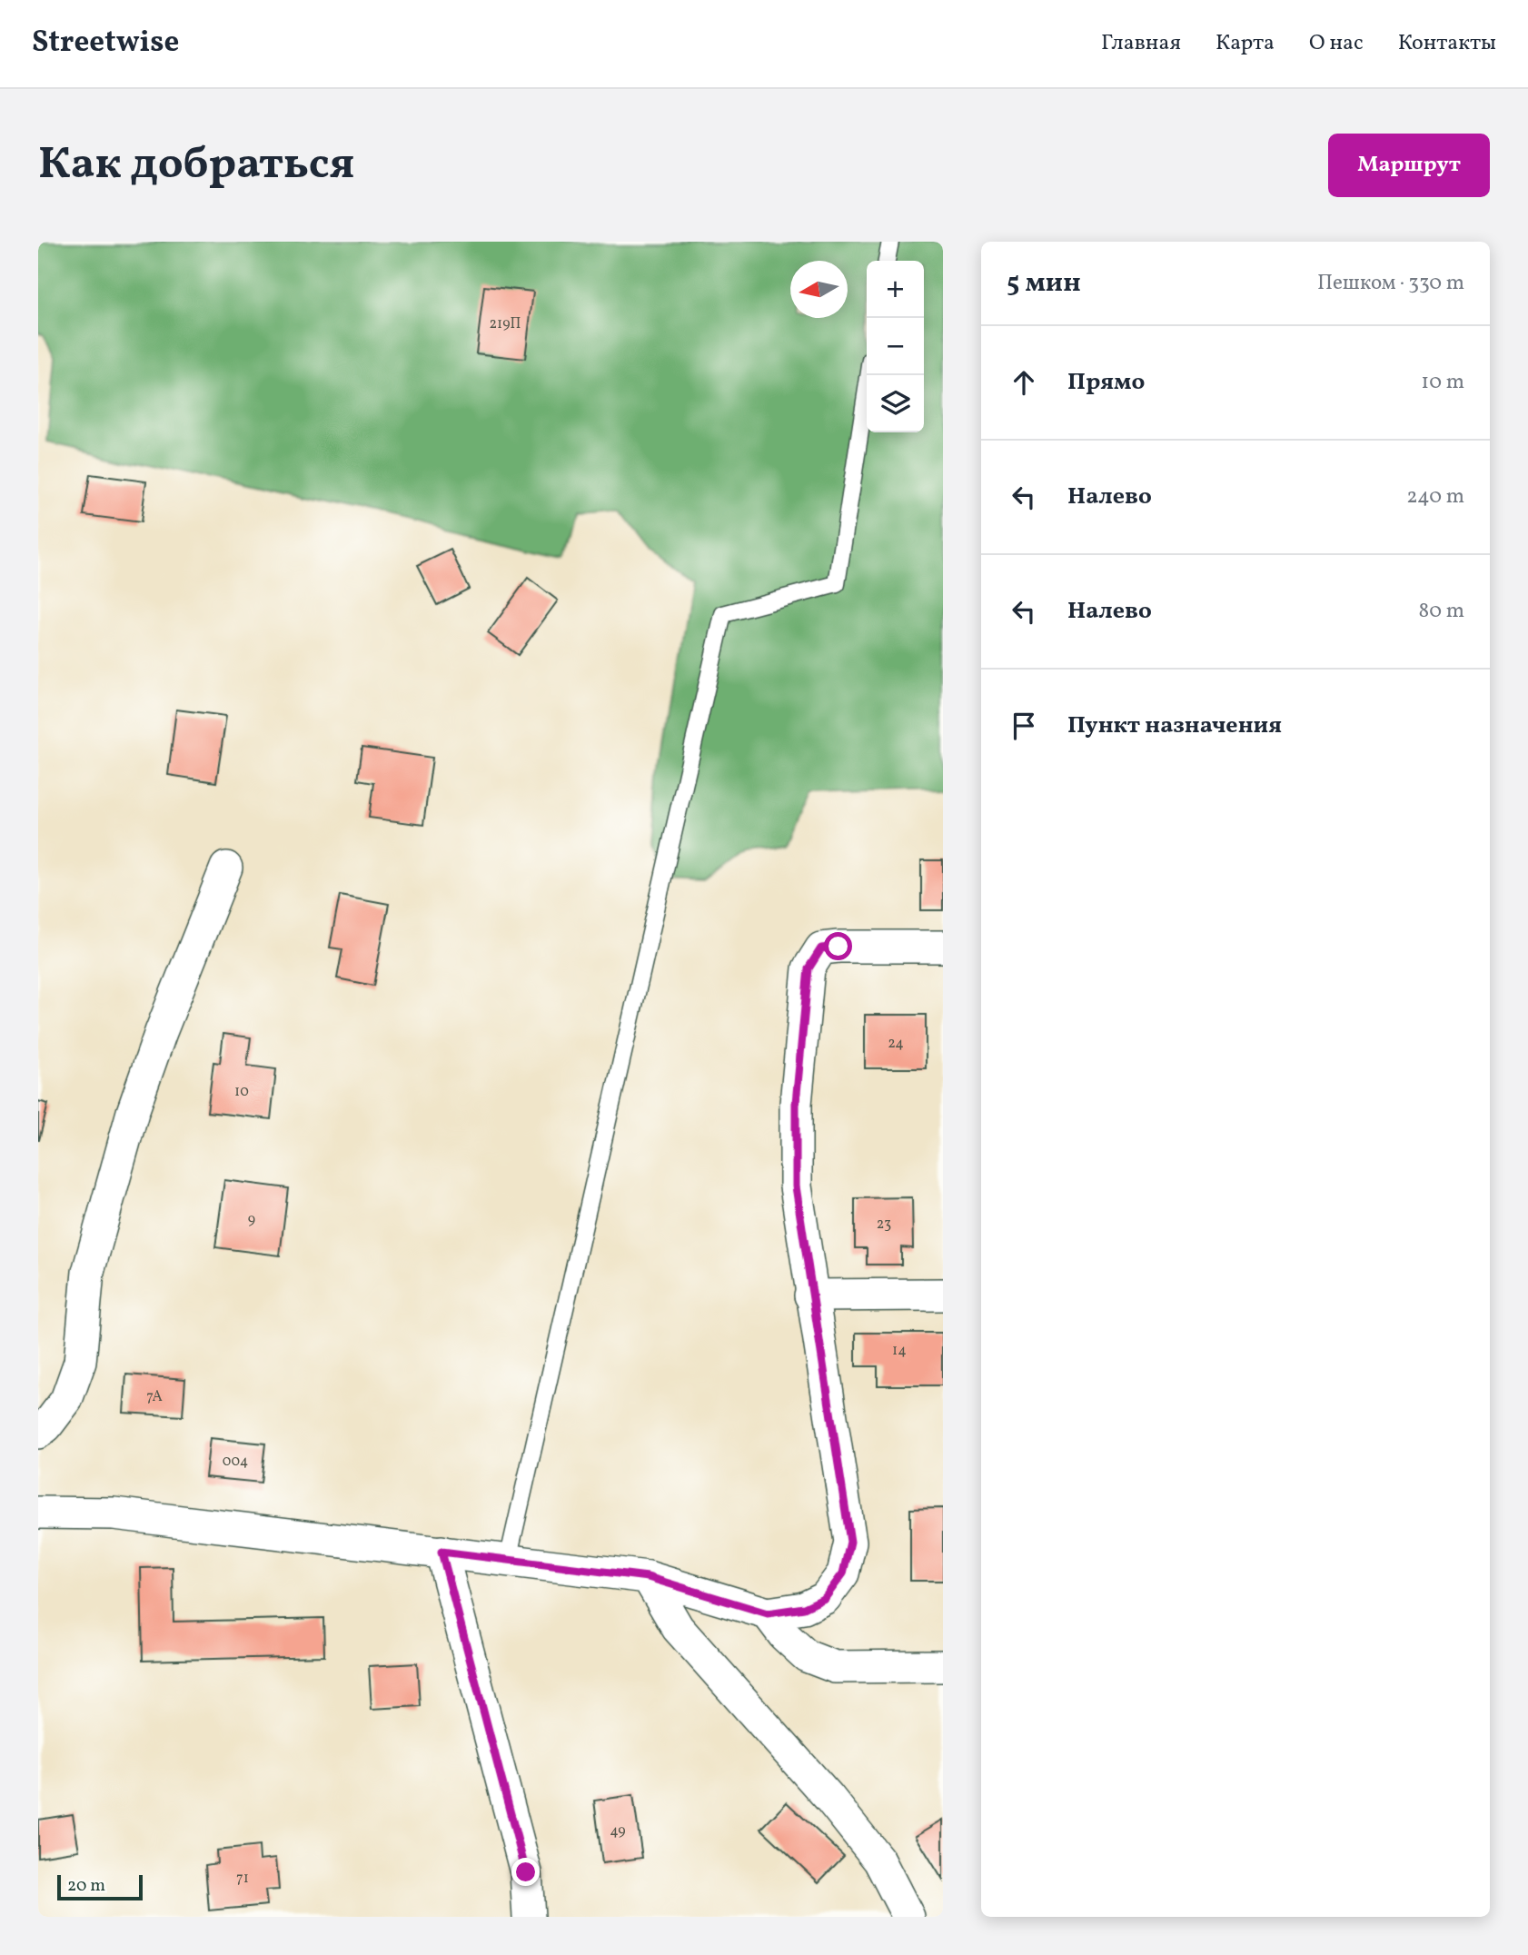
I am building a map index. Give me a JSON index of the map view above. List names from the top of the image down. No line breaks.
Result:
{"house_numbers":["219П","24","10","9","23","14","7А","004","49","71"],"scale_bar":"20 m","north":"left","page":{"header":"Streetwise","nav":["Главная","Карта","О нас","Контакты"],"buttons":"Маршрут","title":"Как добраться","heading":["5 мин","Пешком · 330 m"],"map_buttons":["+","−"],"list":[["Прямо","10 m"],["Налево","240 m"],["Налево","80 m"],"Пункт назначения"],"scale":"20 m"}}
